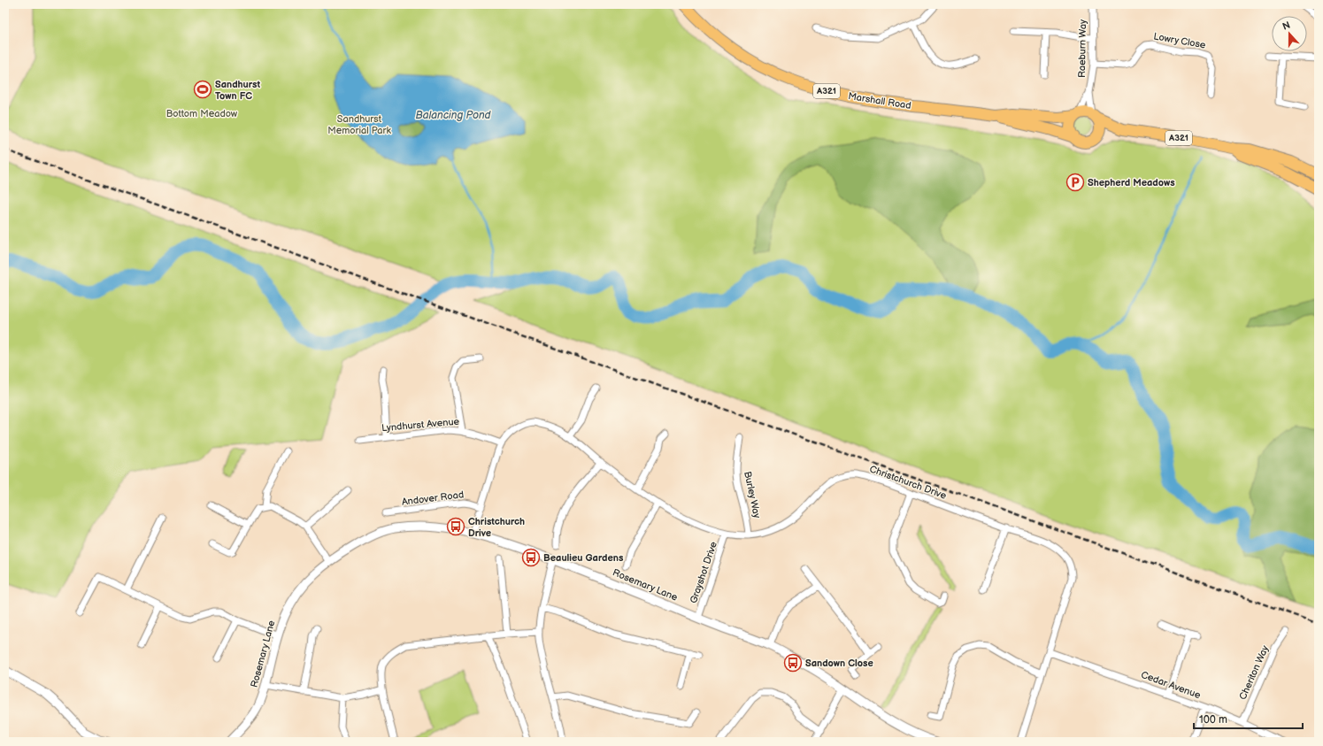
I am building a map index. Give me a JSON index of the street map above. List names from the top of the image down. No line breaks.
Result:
{"streets":{"main road":["A321","Marshall Road"],"street":["Lowry Close","Raeburn Way","Lyndhurst Avenue","Christchurch Drive","Burley Way","Andover Road","Grayshot Drive","Rosemary Lane","Cheriton Way","Cedar Avenue"]},"crossings":[["Lowry Close","Raeburn Way"],["Raeburn Way","A321"],["Raeburn Way","Marshall Road"],["A321","Marshall Road"],["Lyndhurst Avenue","Christchurch Drive"],["Christchurch Drive","Burley Way"],["Christchurch Drive","Andover Road"],["Christchurch Drive","Grayshot Drive"],["Christchurch Drive","Rosemary Lane"],["Christchurch Drive","Cedar Avenue"],["Grayshot Drive","Rosemary Lane"],["Cheriton Way","Cedar Avenue"]],"water":["Balancing Pond"],"parks":["Bottom Meadow","Sandhurst Memorial Park"],"places":{"sports":["Sandhurst Town FC"],"parking":["Shepherd Meadows"],"bus stop":["Christchurch Drive","Beaulieu Gardens","Sandown Close"]},"scale_bar":"100 m","north":"top"}
